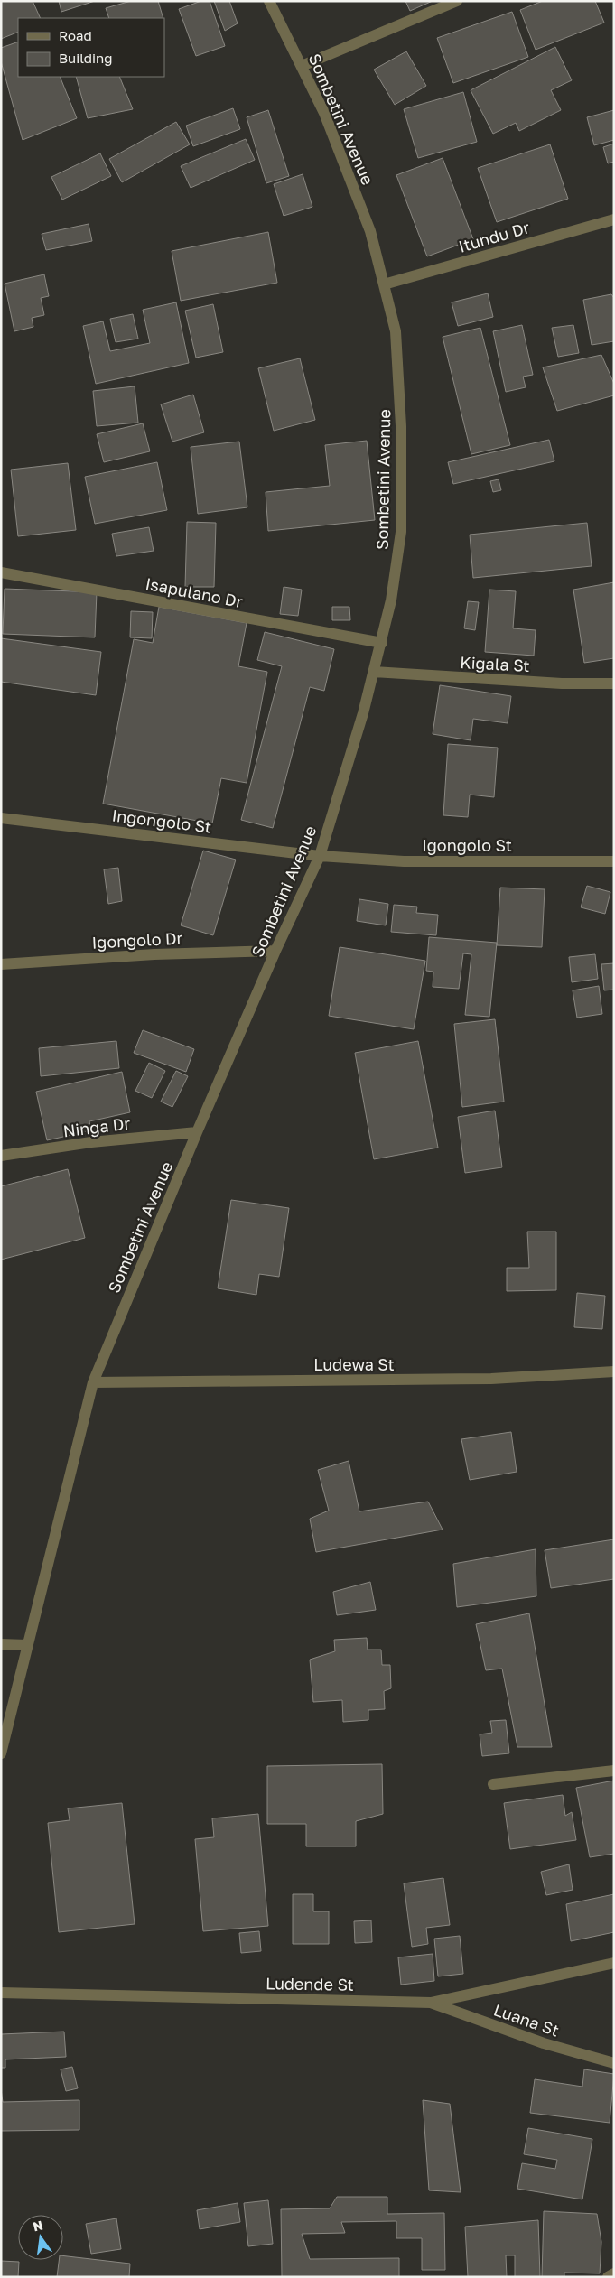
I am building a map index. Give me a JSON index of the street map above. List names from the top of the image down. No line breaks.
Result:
{"streets":{"street":["Sombetini Avenue","Itundu Dr","Isapulano Dr","Kigala St","Ingongolo St","Igongolo St","Igongolo Dr","Ninga Dr","Ludewa St","Ludende St","Luana St"]},"crossings":[["Sombetini Avenue","Itundu Dr"],["Sombetini Avenue","Isapulano Dr"],["Sombetini Avenue","Kigala St"],["Sombetini Avenue","Ingongolo St"],["Sombetini Avenue","Igongolo St"],["Sombetini Avenue","Igongolo Dr"],["Sombetini Avenue","Ninga Dr"],["Sombetini Avenue","Ludewa St"],["Ingongolo St","Igongolo St"],["Ludende St","Luana St"]],"legend":["Road","Building"],"north":"top"}
